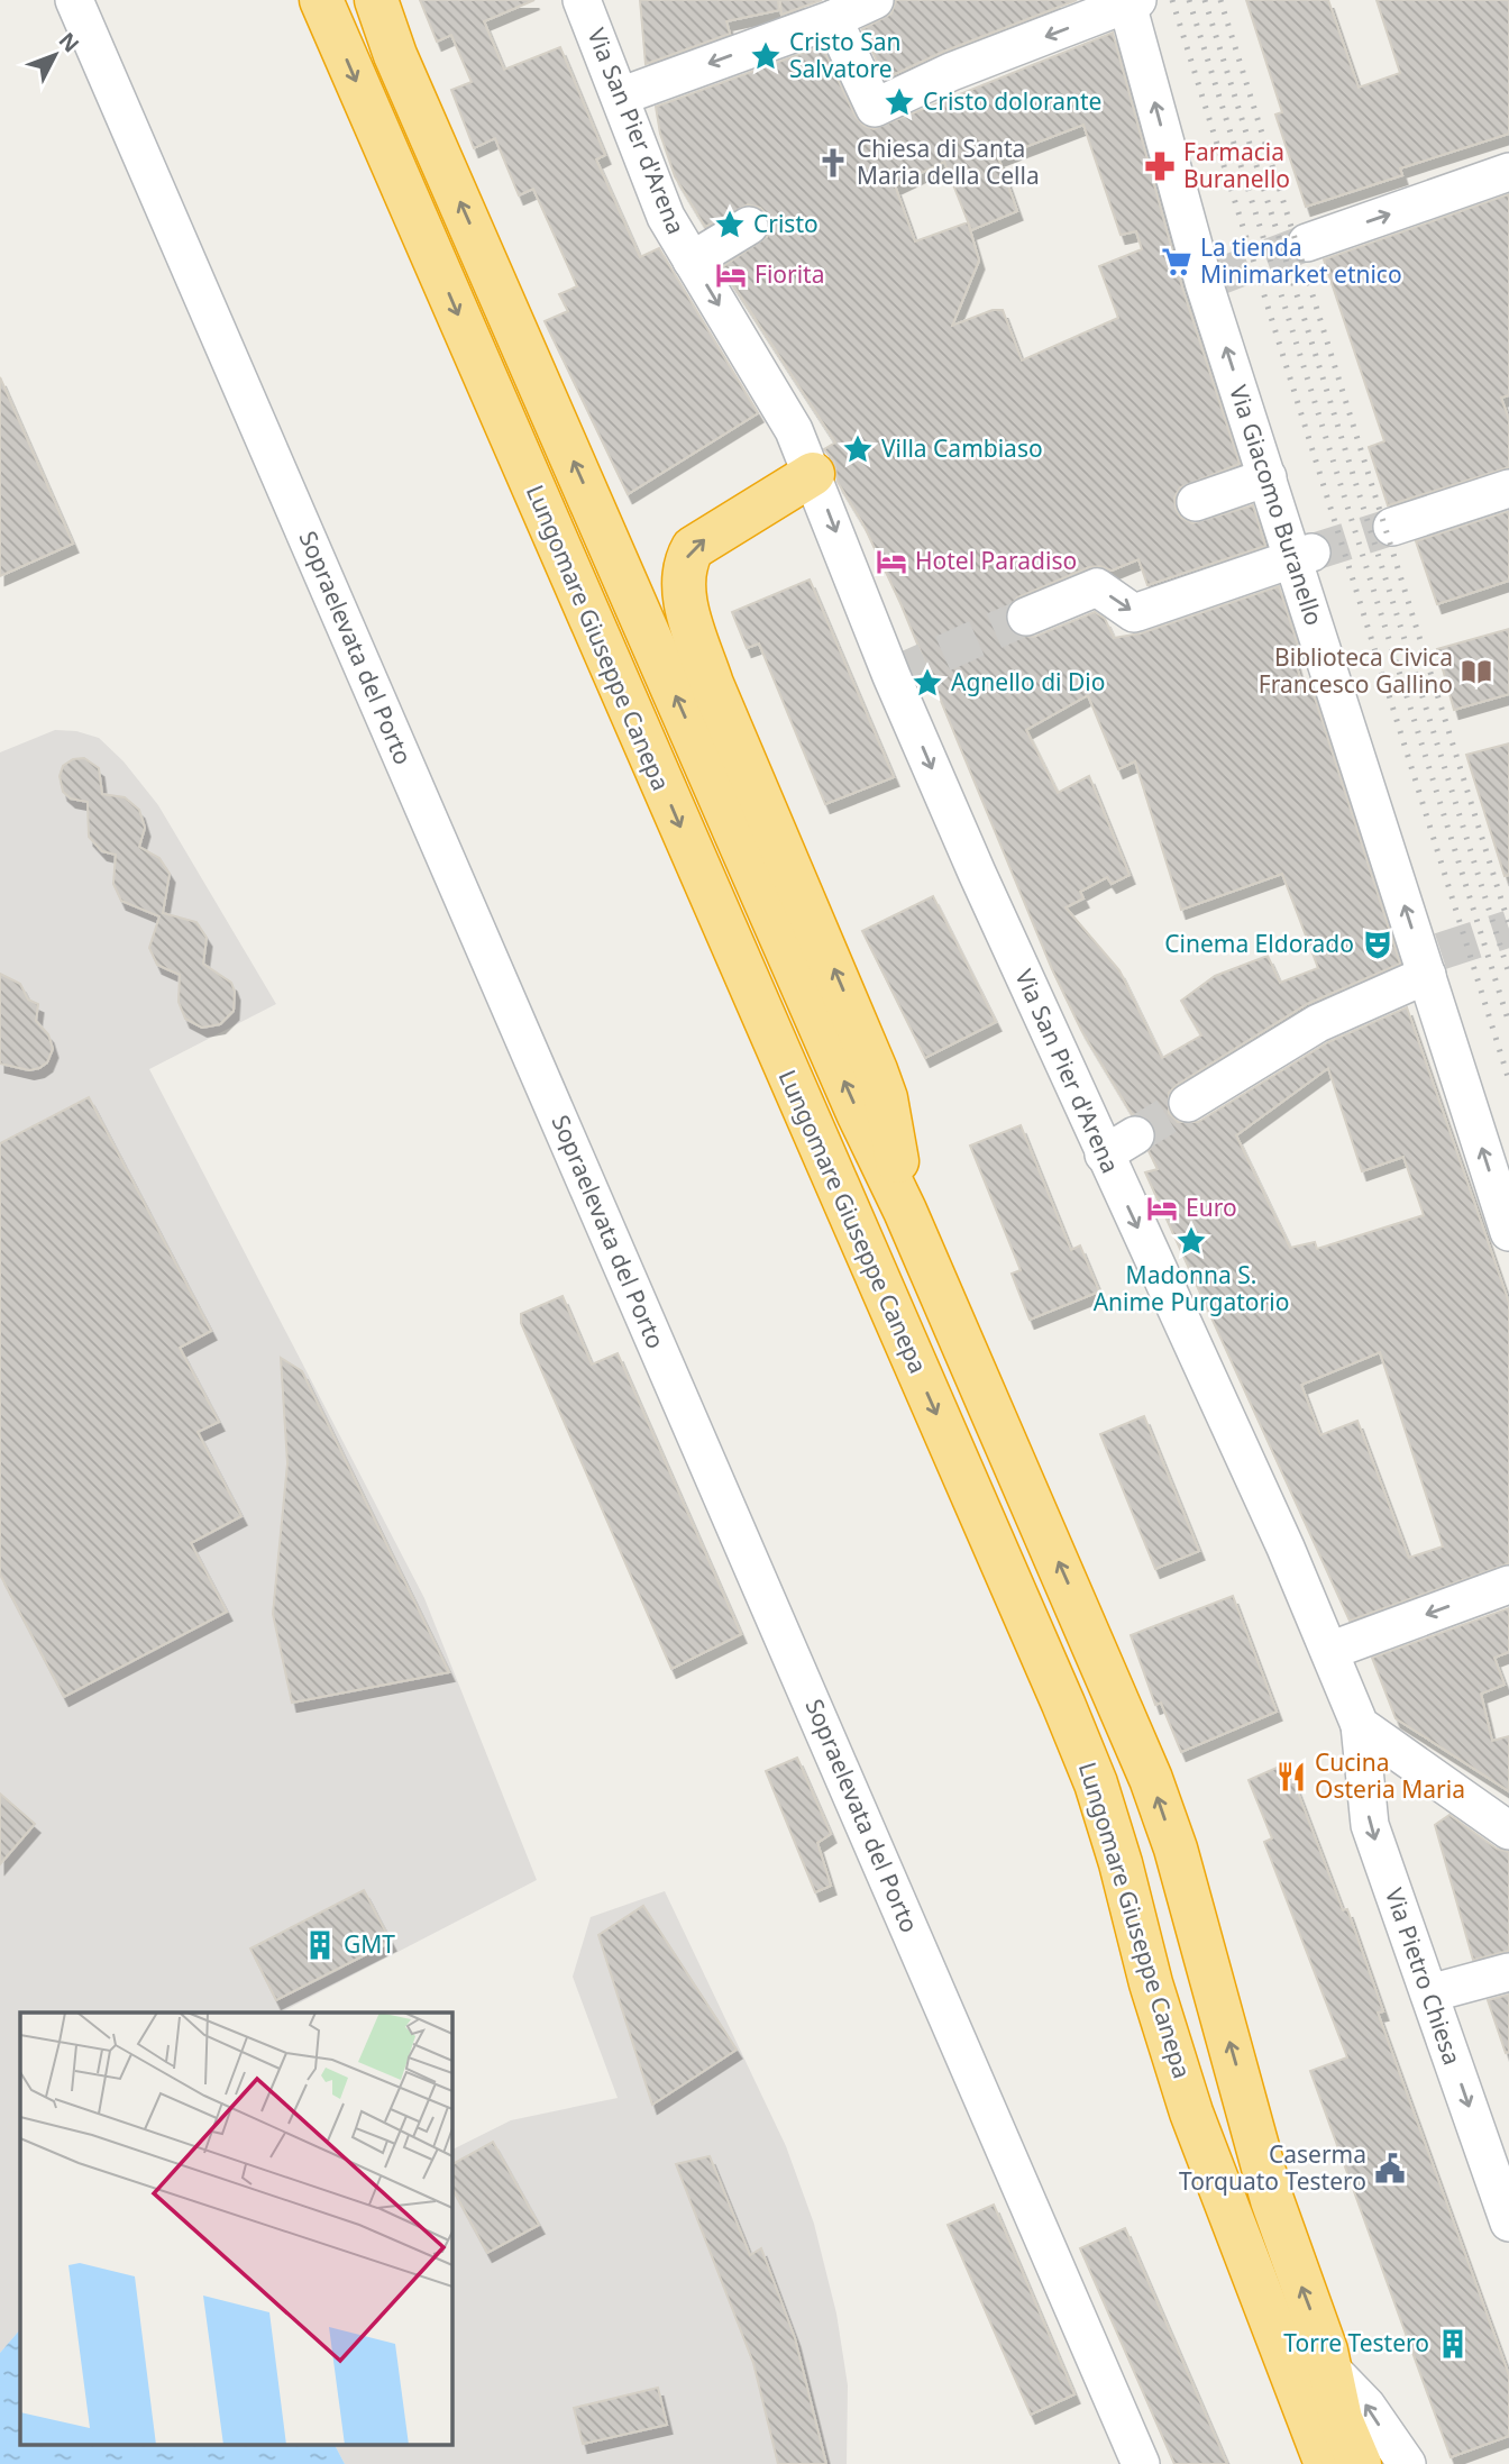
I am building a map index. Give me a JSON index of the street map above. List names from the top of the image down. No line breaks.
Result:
{"streets":{"highway":["Lungomare Giuseppe Canepa"],"street":["Via San Pier d'Arena","Via Giacomo Buranello","Sopraelevata del Porto","Via Pietro Chiesa"]},"crossings":[["Via San Pier d'Arena","Via Pietro Chiesa"]],"one_way":["Via San Pier d'Arena","Via Giacomo Buranello","Via Pietro Chiesa"],"places":{"place":["Cristo San Salvatore","Cristo dolorante","Cristo","Villa Cambiaso","Agnello di Dio","Madonna S. Anime Purgatorio"],"church":["Chiesa di Santa Maria della Cella"],"pharmacy":["Farmacia Buranello"],"supermarket":["La tienda Minimarket etnico"],"hotel":["Fiorita","Hotel Paradiso","Euro"],"library":["Biblioteca Civica Francesco Gallino"],"theatre":["Cinema Eldorado"],"restaurant":["Cucina Osteria Maria"],"building":["GMT","Torre Testero"],"public building":["Caserma Torquato Testero"]},"north":"top right"}
